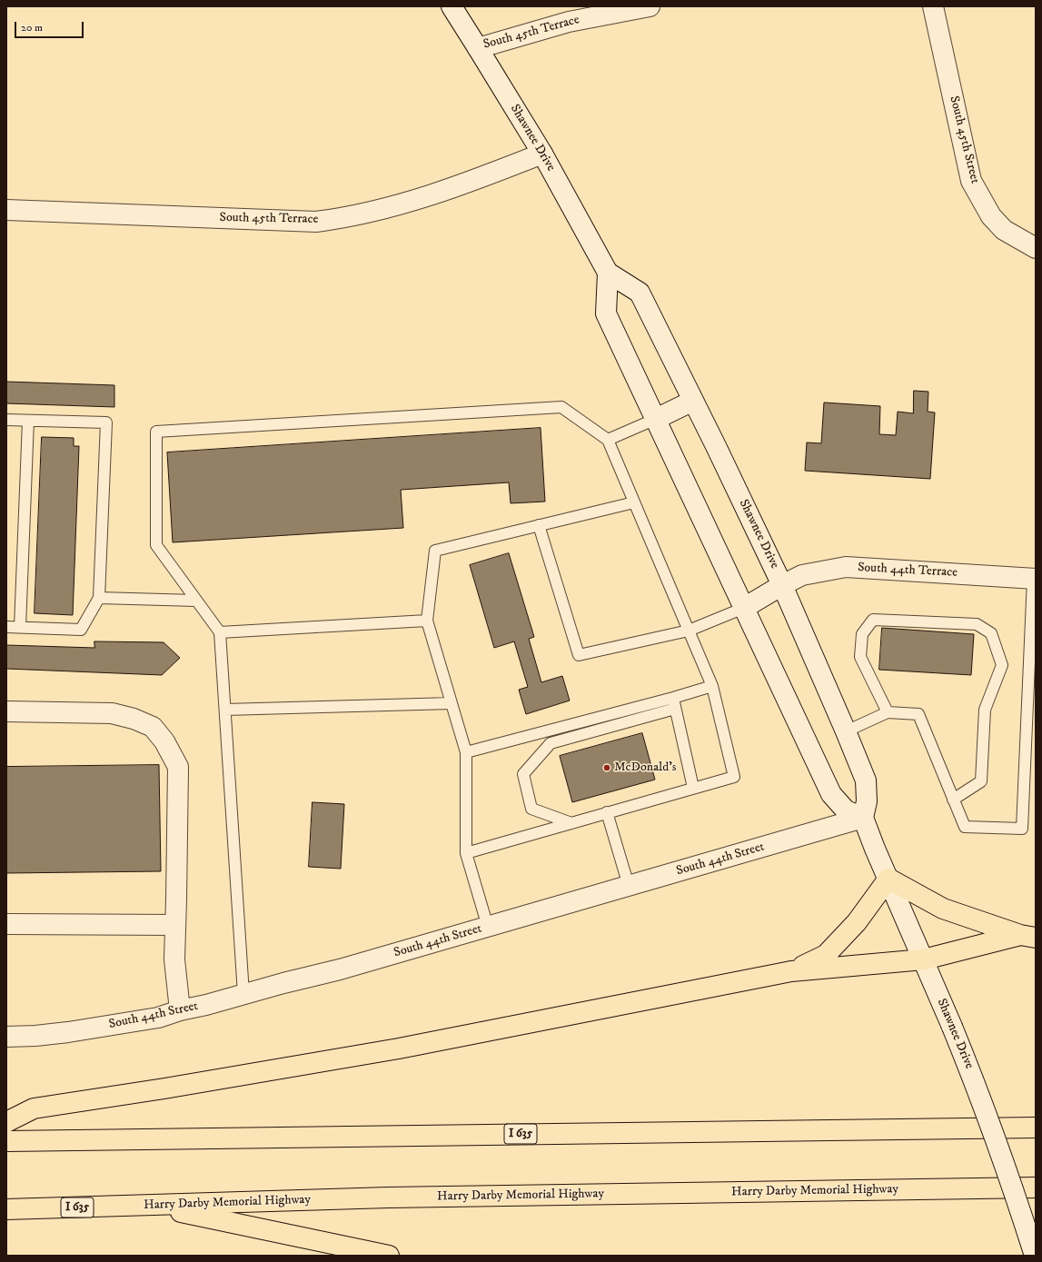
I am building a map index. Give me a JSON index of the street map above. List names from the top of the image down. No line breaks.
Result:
{"streets":{"highway":["I 635","Harry Darby Memorial Highway"],"street":["South 45th Terrace","Shawnee Drive","South 45th Street","South 44th Terrace","South 44th Street"]},"crossings":[["South 45th Terrace","Shawnee Drive"],["Shawnee Drive","South 44th Terrace"],["Shawnee Drive","South 44th Street"]],"places":["McDonald's"],"scale_bar":"20 m"}
